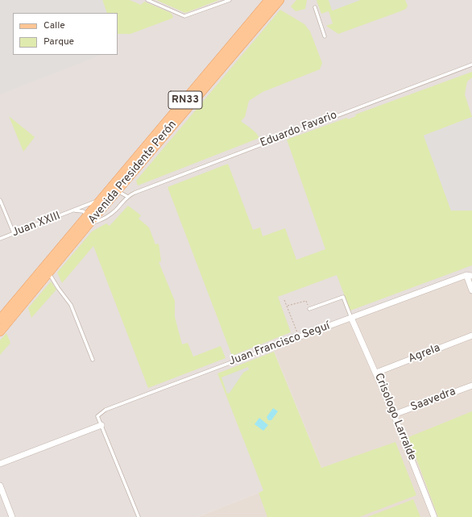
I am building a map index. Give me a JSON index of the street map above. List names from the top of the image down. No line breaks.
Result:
{"streets":{"main road":["RN33","Avenida Presidente Perón"],"street":["Juan Francisco Seguí","Agrela","Saavedra","Crisologo Larralde"],"lane":["Eduardo Favario","Juan XXIII"]},"crossings":[["Eduardo Favario","Avenida Presidente Perón"],["Eduardo Favario","Juan XXIII"],["Avenida Presidente Perón","Juan XXIII"],["Juan Francisco Seguí","Crisologo Larralde"],["Agrela","Crisologo Larralde"],["Saavedra","Crisologo Larralde"]],"legend":["Calle","Parque"]}
